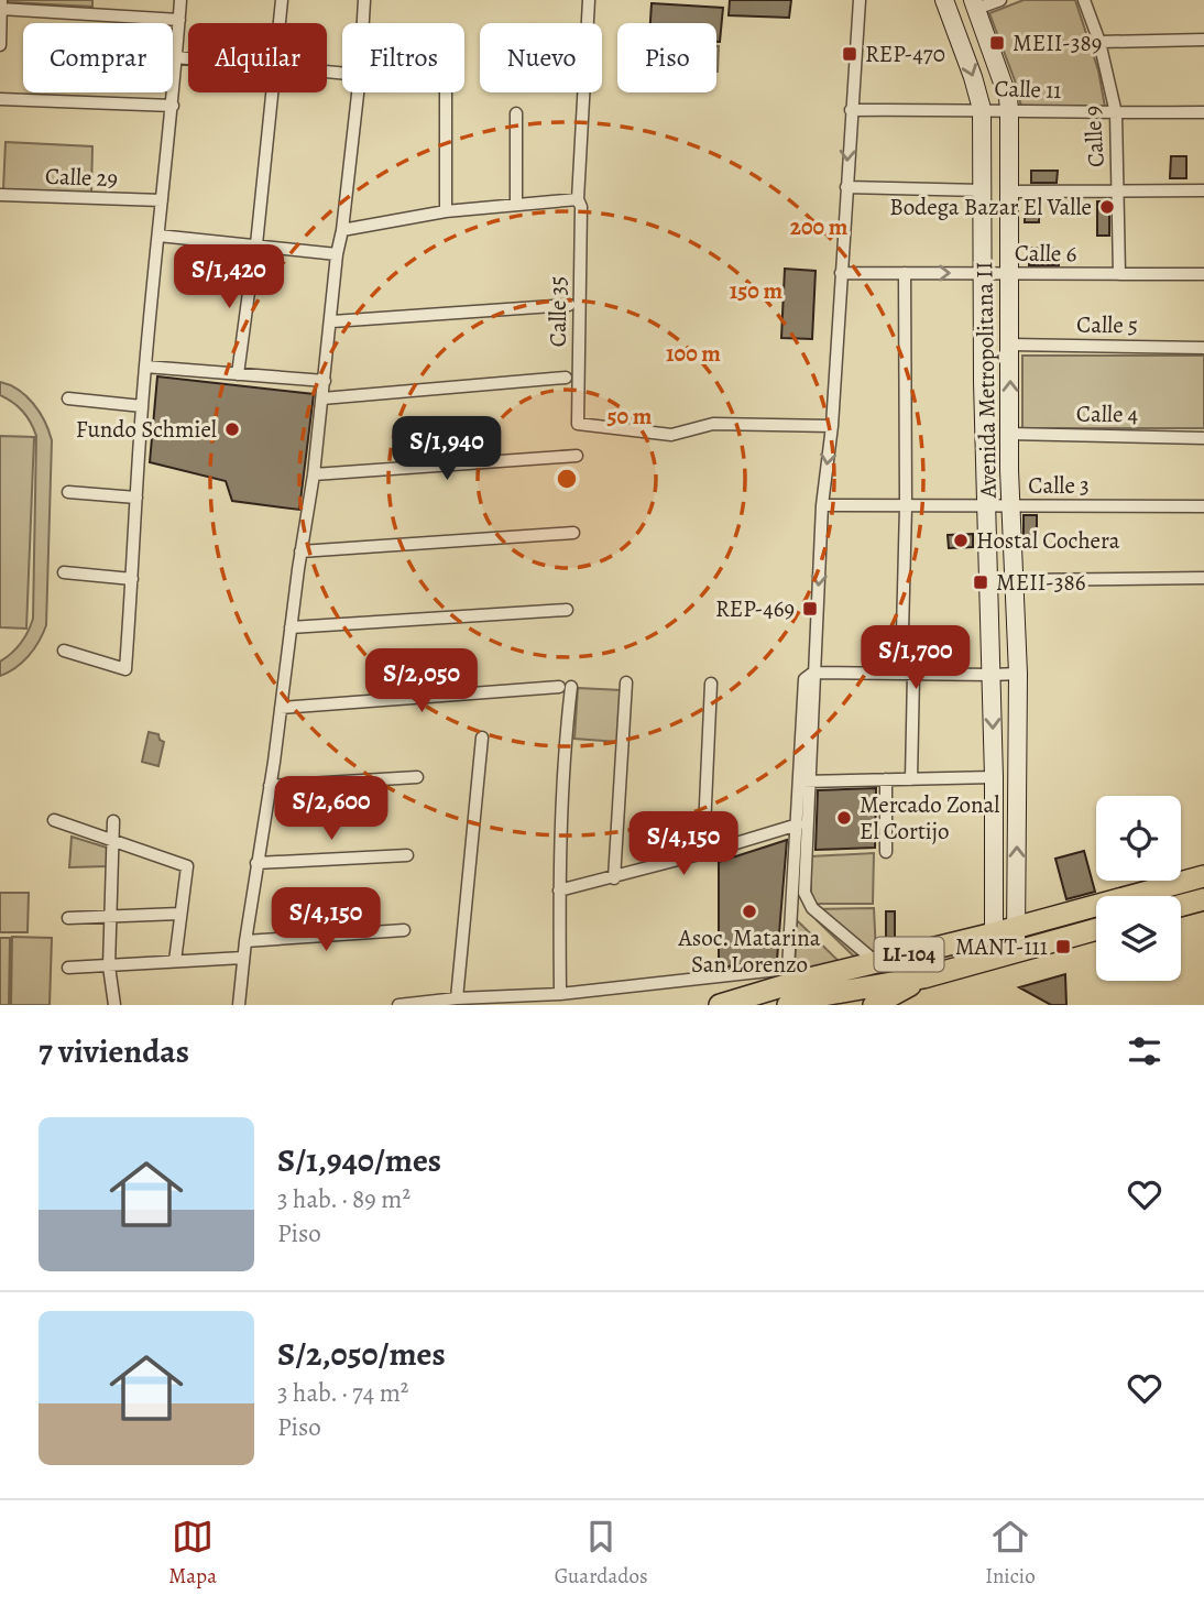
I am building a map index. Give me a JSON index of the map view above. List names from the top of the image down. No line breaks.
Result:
{"streets":{"highway":["LI-104"],"main road":["Avenida Metropolitana II"],"street":["Calle 11","Calle 9","Calle 29","Calle 6","Calle 35","Calle 5","Calle 4","Calle 3"]},"crossings":[["Calle 11","Calle 9"],["Calle 11","Avenida Metropolitana II"],["Calle 9","Calle 6"],["Calle 6","Avenida Metropolitana II"],["Calle 5","Avenida Metropolitana II"],["Avenida Metropolitana II","Calle 4"],["Avenida Metropolitana II","Calle 3"],["Avenida Metropolitana II","LI-104"]],"places":{"transit":["MEII-389","REP-470","MEII-386","REP-469","MANT-111"],"other":["Bodega Bazar El Valle","Fundo Schmiel","Hostal Cochera","Mercado Zonal El Cortijo","Asoc. Matarina San Lorenzo"]},"page":{"chip":["Comprar","Alquilar","Filtros","Nuevo","Piso"],"price":["S/1,420","S/1,940","S/1,700","S/2,050","S/2,600","S/4,150","S/4,150"],"heading":"7 viviendas","list":[{"name":"S/1,940/mes","note":"3 hab. · 89 m² · Piso"},{"name":"S/2,050/mes","note":"3 hab. · 74 m² · Piso"}],"tabs":["Mapa","Guardados","Inicio"]},"rings":["200 m","150 m","100 m","50 m"]}
